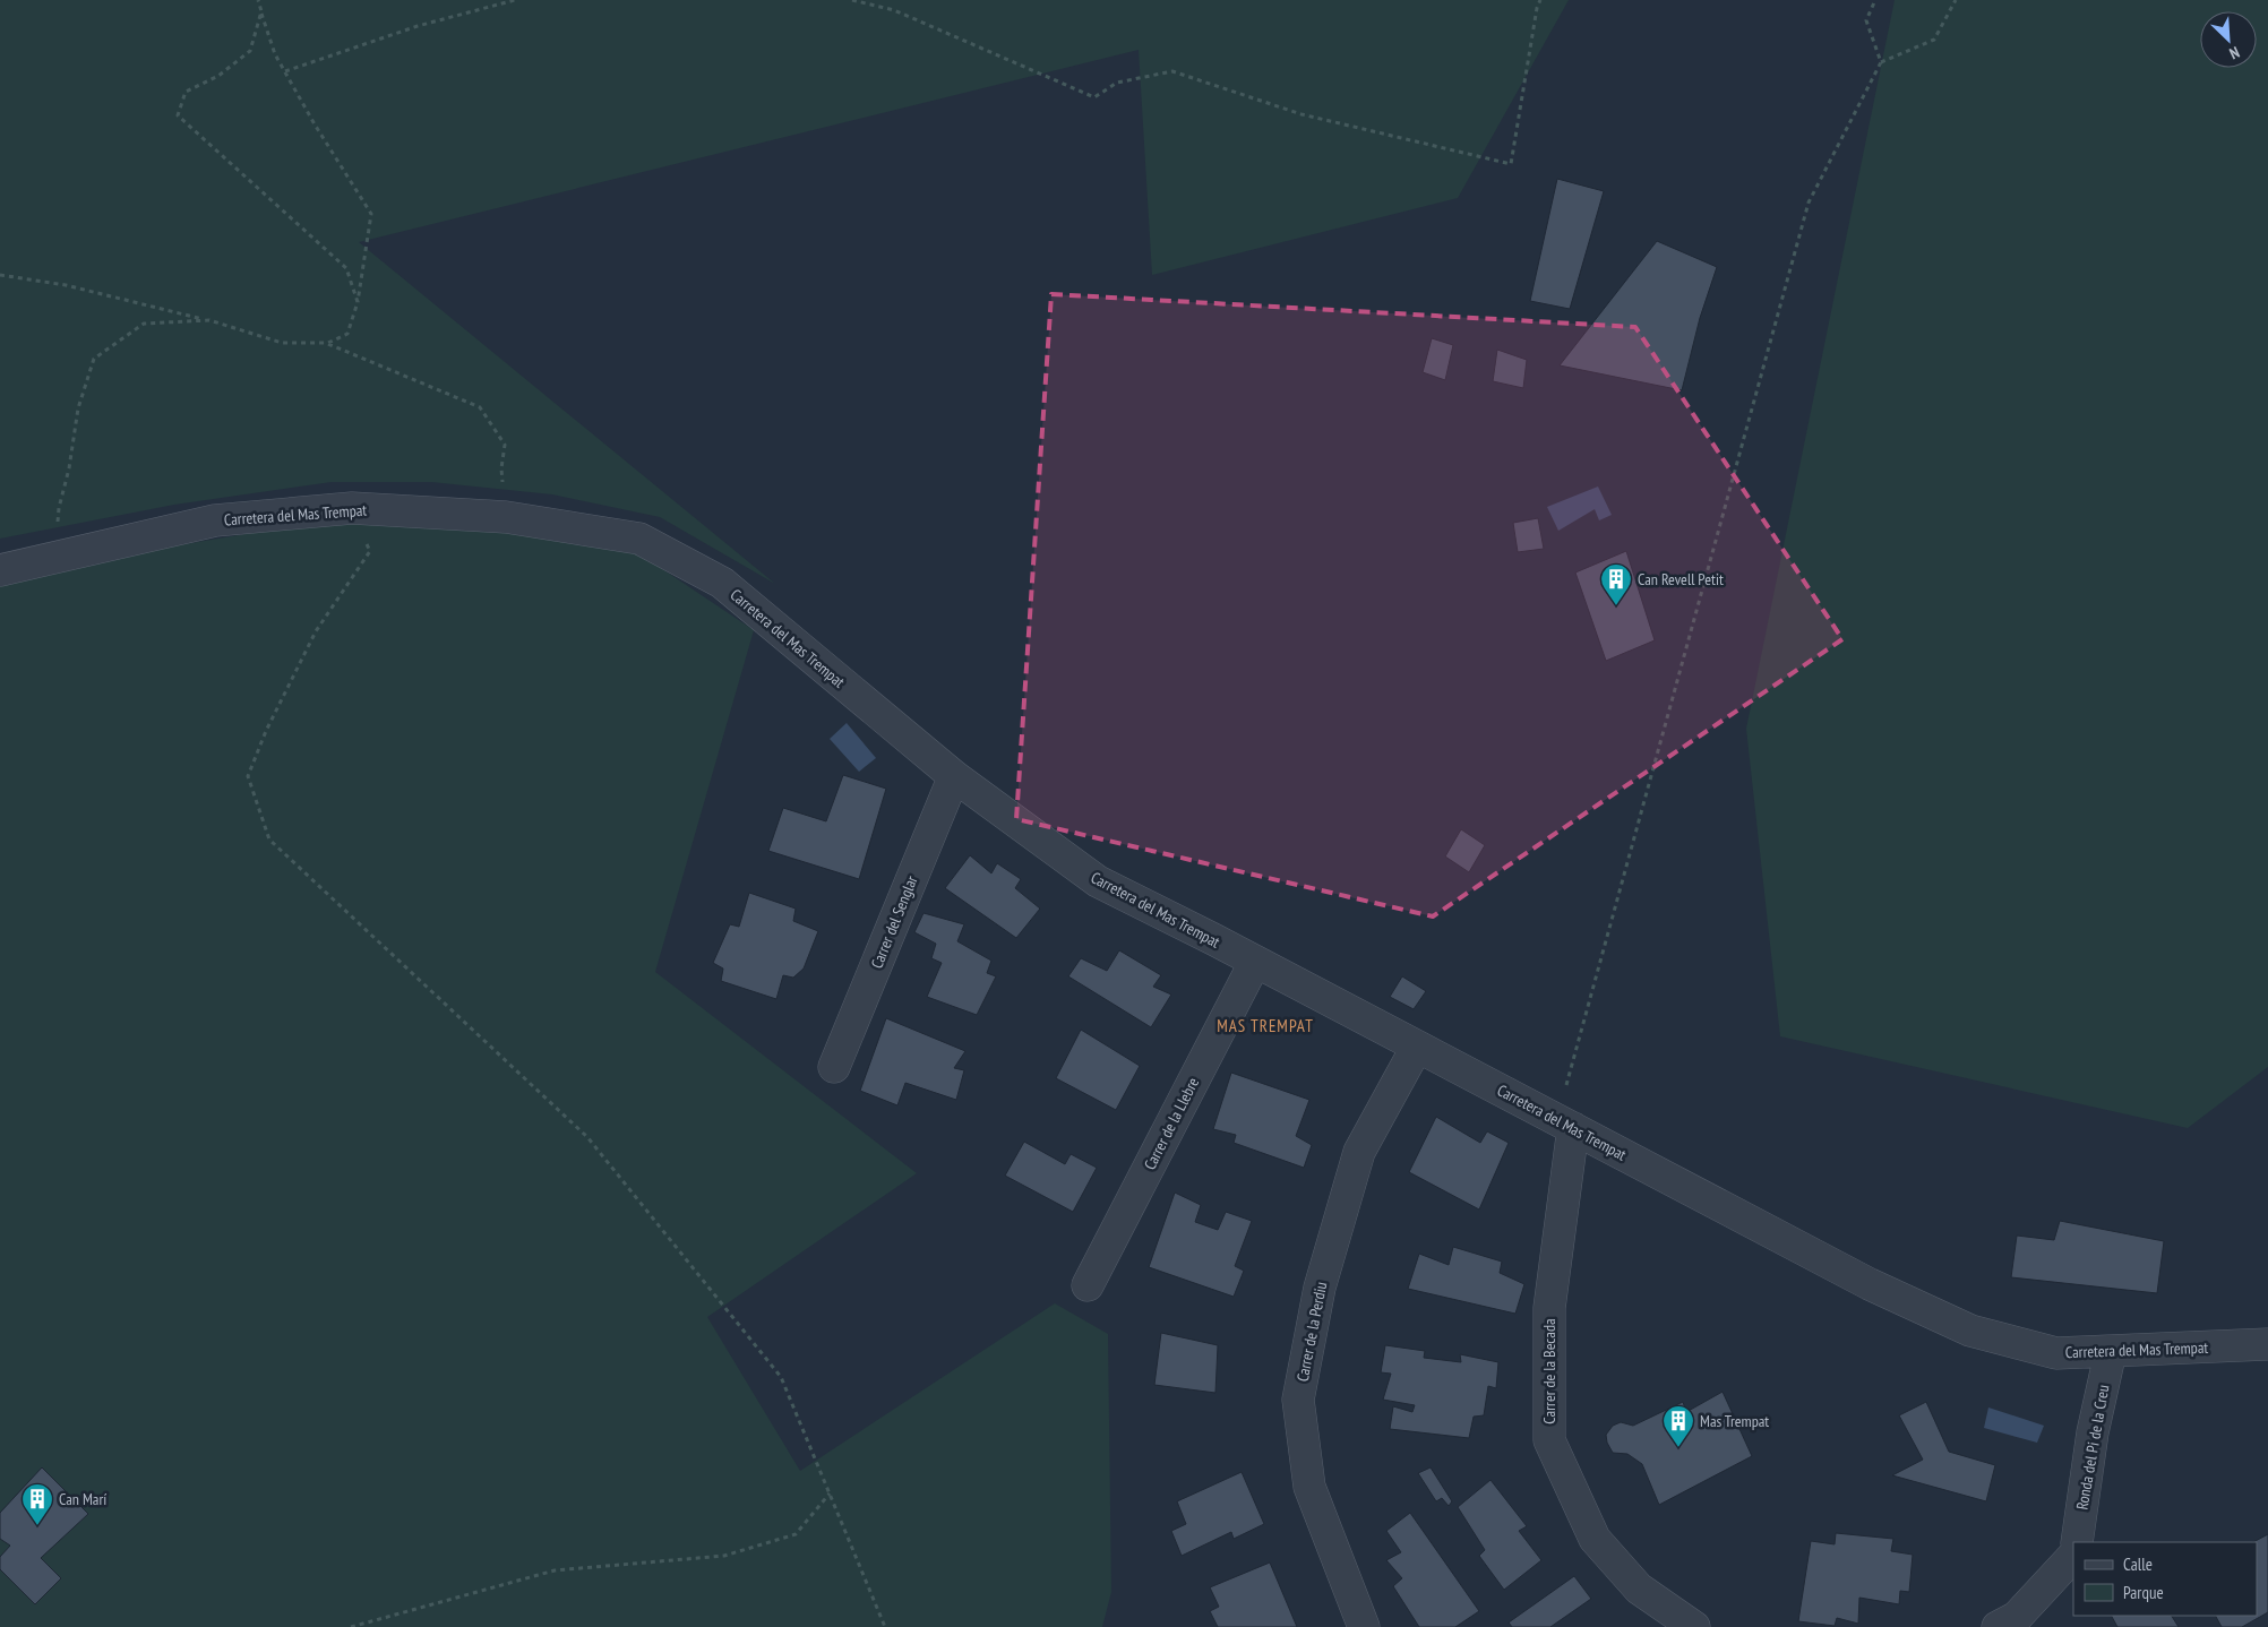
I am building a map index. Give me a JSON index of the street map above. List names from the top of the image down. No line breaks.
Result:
{"streets":{"street":["Carretera del Mas Trempat","Carrer del Senglar","Carrer de la Llebre","Carrer de la Perdiu","Carrer de la Becada","Ronda del Pi de la Creu"]},"crossings":[["Carretera del Mas Trempat","Carrer del Senglar"],["Carretera del Mas Trempat","Carrer de la Llebre"],["Carretera del Mas Trempat","Carrer de la Perdiu"],["Carretera del Mas Trempat","Carrer de la Becada"],["Carretera del Mas Trempat","Ronda del Pi de la Creu"]],"districts":["MAS TREMPAT"],"places":{"building":["Can Revell Petit","Mas Trempat","Can Marí"]},"legend":["Calle","Parque"],"north":"bottom right"}
